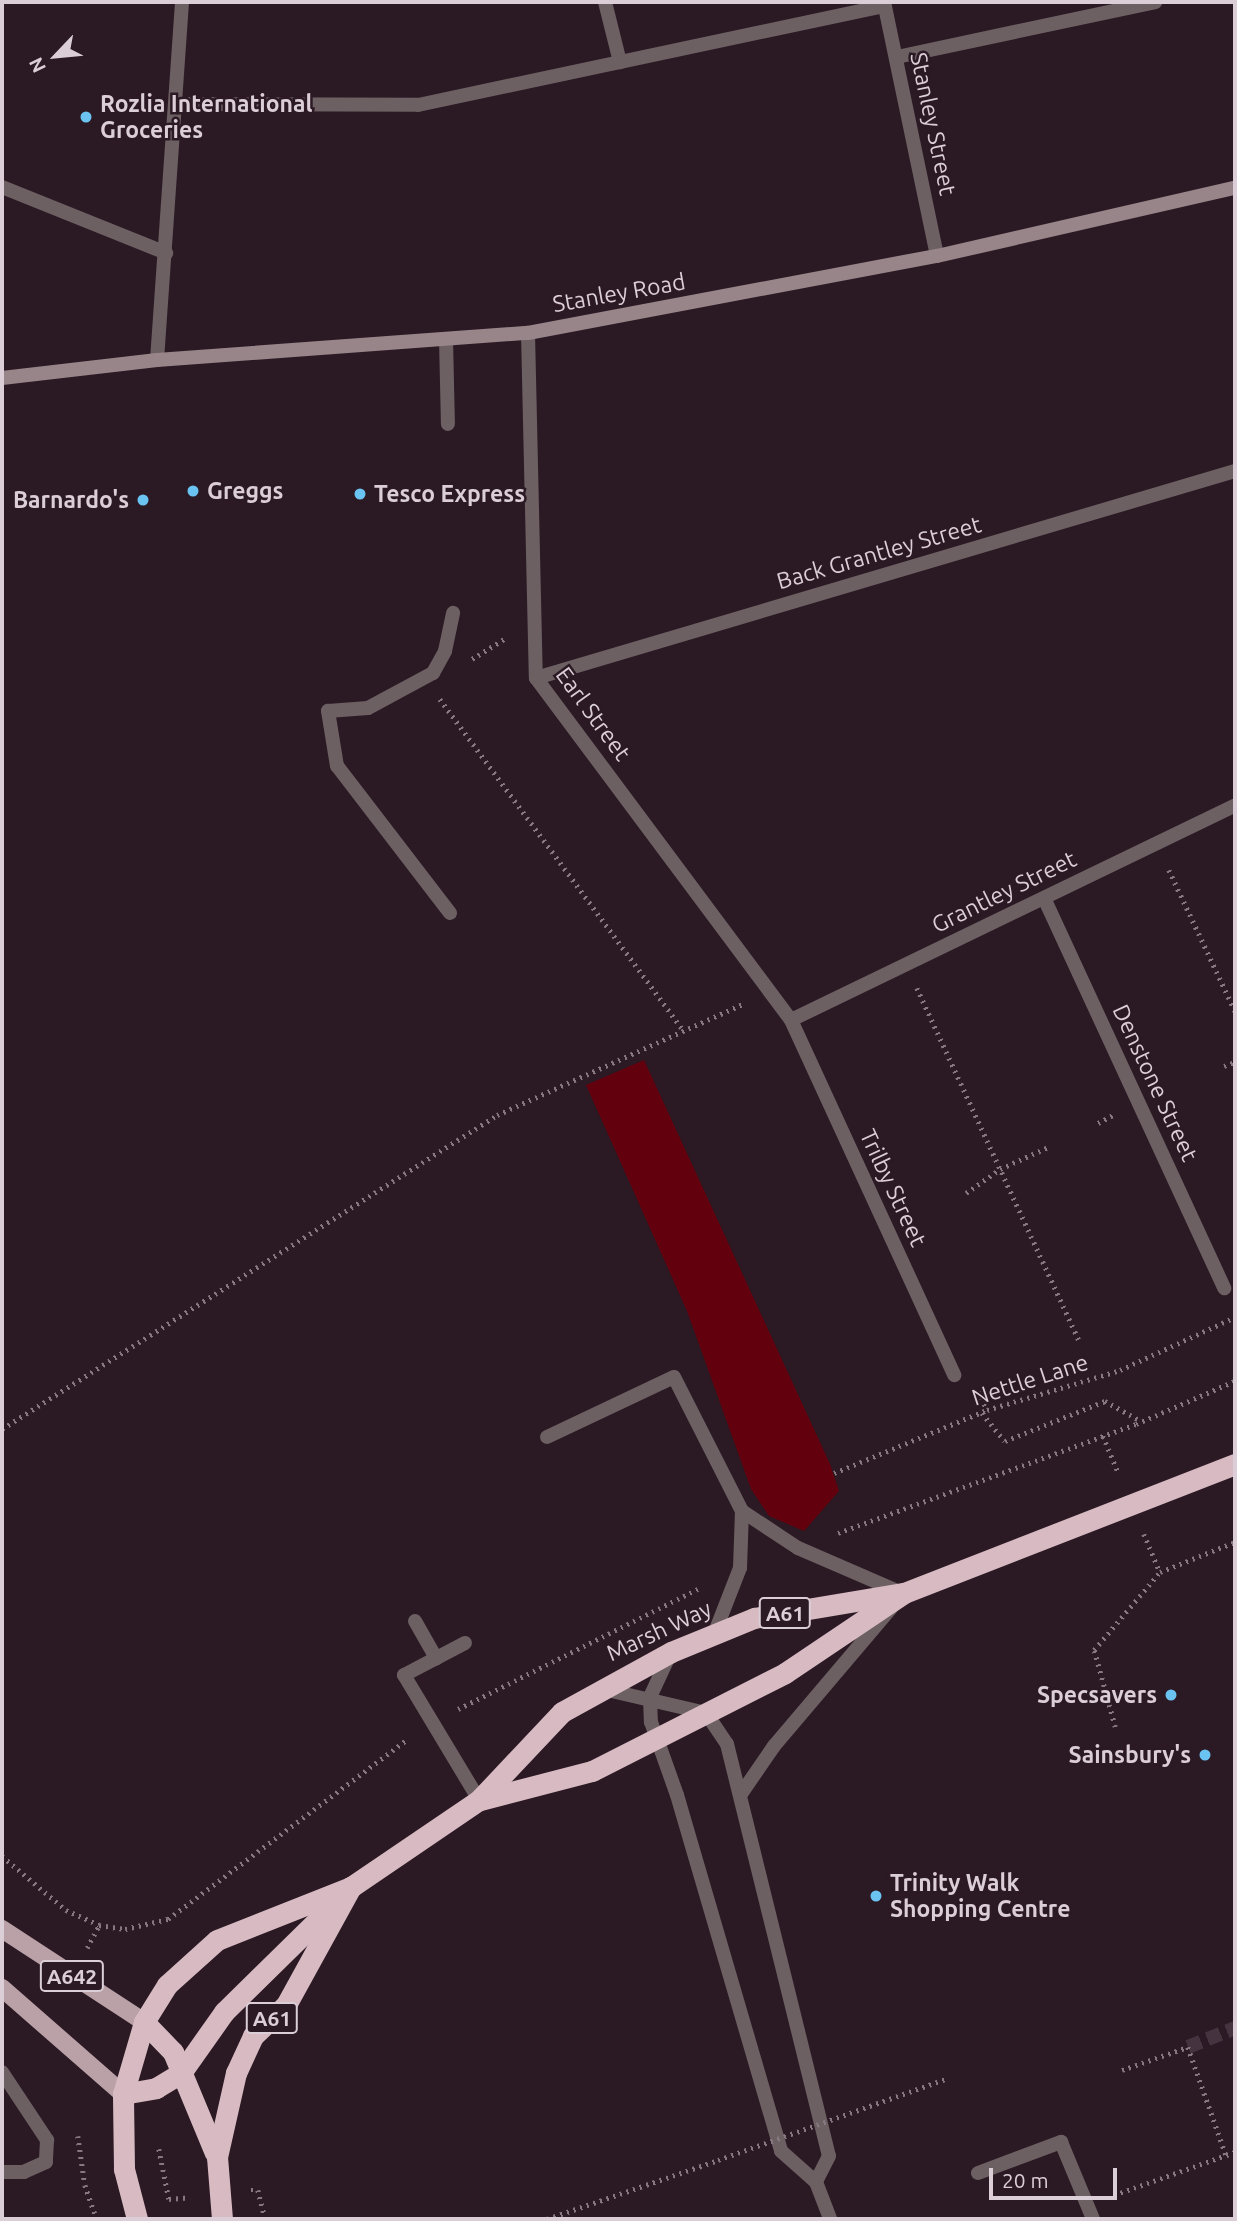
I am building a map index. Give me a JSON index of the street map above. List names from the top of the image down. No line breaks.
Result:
{"streets":{"highway":["A61","Marsh Way"],"main road":["A642"],"street":["Stanley Street","Stanley Road","Back Grantley Street","Earl Street","Grantley Street","Denstone Street","Trilby Street"],"path":["Nettle Lane"]},"crossings":[["Stanley Street","Stanley Road"],["Stanley Road","Earl Street"],["Back Grantley Street","Earl Street"],["Earl Street","Grantley Street"],["Earl Street","Trilby Street"],["Grantley Street","Denstone Street"],["Grantley Street","Trilby Street"],["A61","Marsh Way"],["A61","A642"],["Marsh Way","A642"]],"places":["Rozlia International Groceries","Greggs","Tesco Express","Barnardo's","Specsavers","Sainsbury's","Trinity Walk Shopping Centre"],"scale_bar":"20 m","north":"bottom left"}
